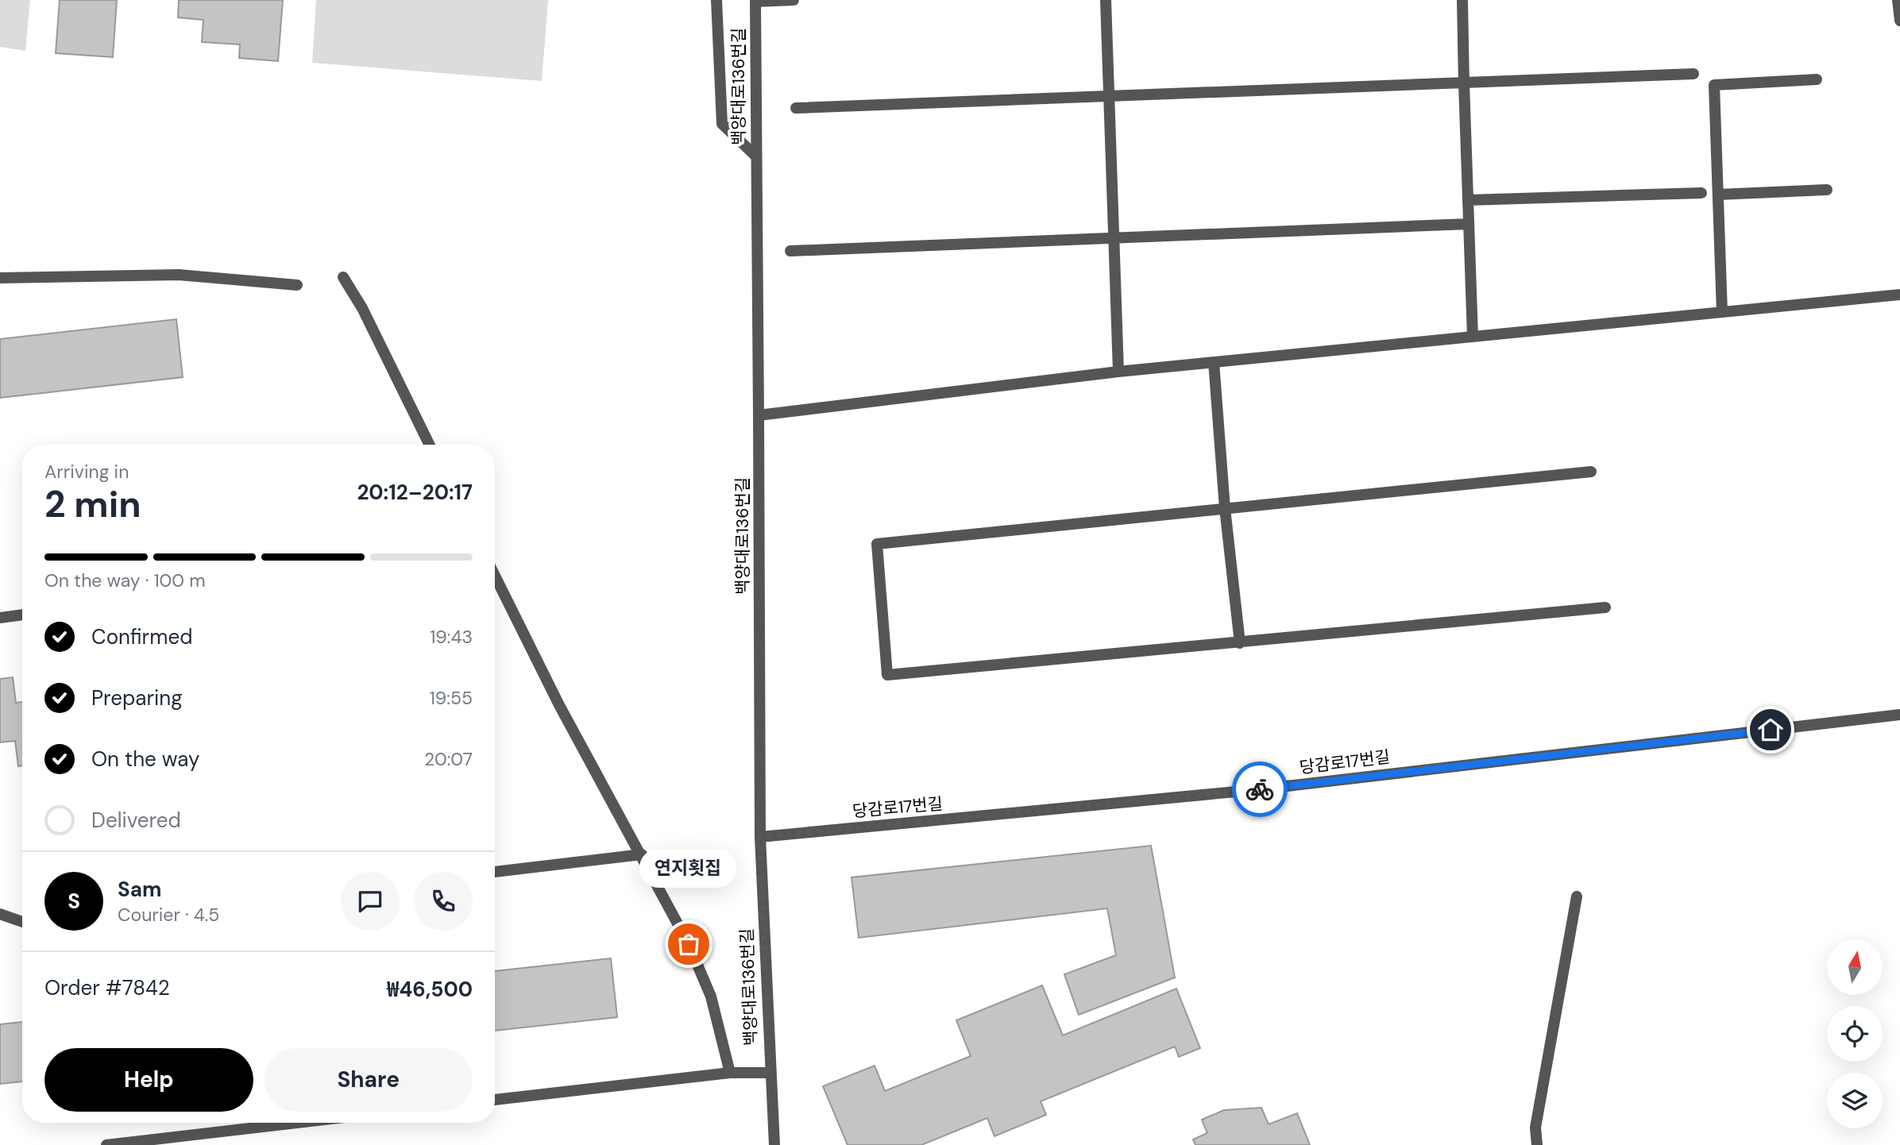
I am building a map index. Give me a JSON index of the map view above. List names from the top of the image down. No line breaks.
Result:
{"streets":{"street":["백양대로136번길","당감로17번길"]},"crossings":[["백양대로136번길","당감로17번길"]],"places":["연지횟집"],"north":"top","page":{"heading":["2 min","Arriving in","20:12–20:17"],"panel":["Sam","Courier · 4.5","Order #7842","₩46,500"],"bar":"On the way · 100 m","list":[["Confirmed","19:43"],["Preparing","19:55"],["On the way","20:07"],"Delivered"],"bubble":"연지횟집","round":"S","buttons":["Help","Share"]}}
